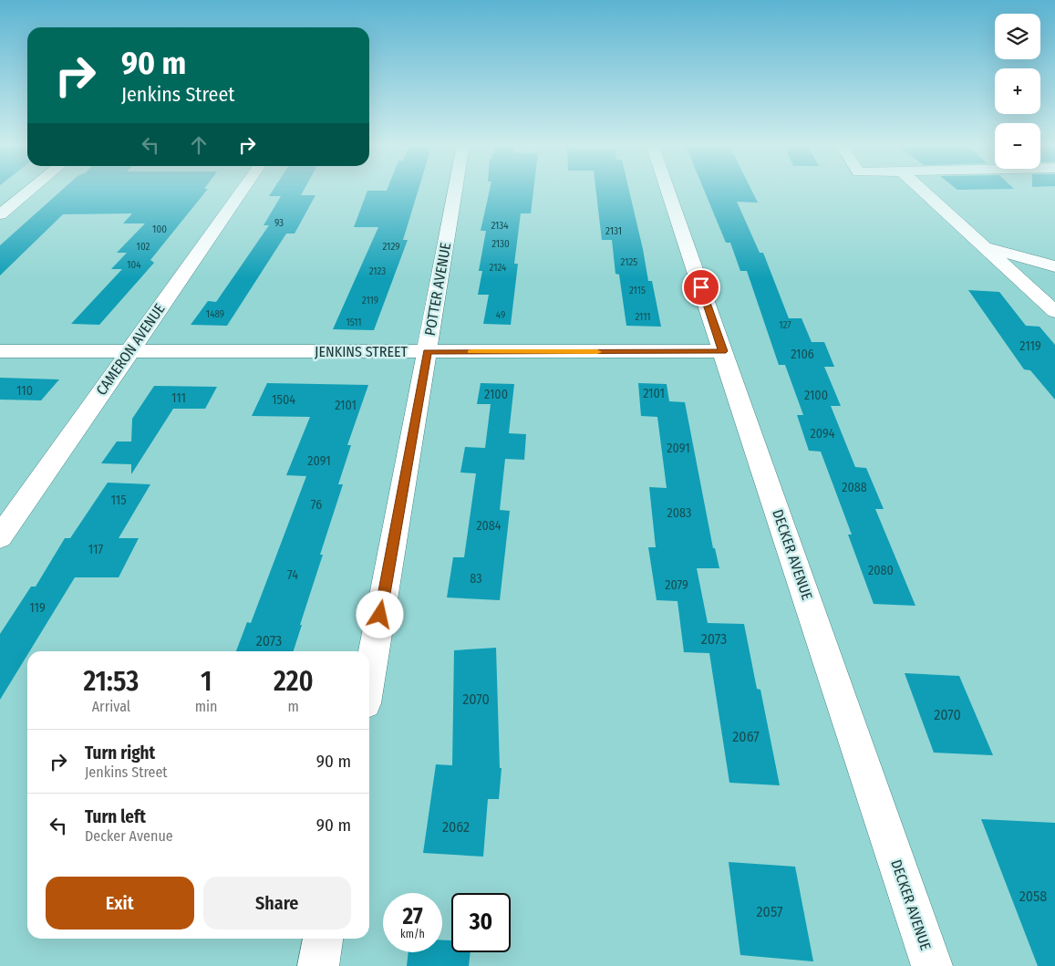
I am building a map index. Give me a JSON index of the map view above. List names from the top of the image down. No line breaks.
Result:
{"streets":{"street":["POTTER AVENUE","CAMERON AVENUE","JENKINS STREET","DECKER AVENUE"]},"crossings":[["POTTER AVENUE","JENKINS STREET"],["CAMERON AVENUE","JENKINS STREET"],["JENKINS STREET","DECKER AVENUE"]],"house_numbers":["93","2134","100","2131","2130","102","2129","2125","104","2124","2123","2115","2119","1489","49","2111","1511","127","2119","2106","110","2101","2100","2100","111","1504","2101","2094","2091","2091","2088","115","76","2083","2084","117","2080","74","83","2079","119","2073","2073","2070","2070","2067","2062","2058","2057"],"page":{"map_buttons":["+","−"],"turn":["90 m","Jenkins Street"],"eta":["21:53","Arrival","1","min","220","m"],"list":[{"name":"Turn right","note":"Jenkins Street","value":"90 m"},{"name":"Turn left","note":"Decker Avenue","value":"90 m"}],"buttons":["Exit","Share"],"speed":"27 km/h","limit":"30"}}
